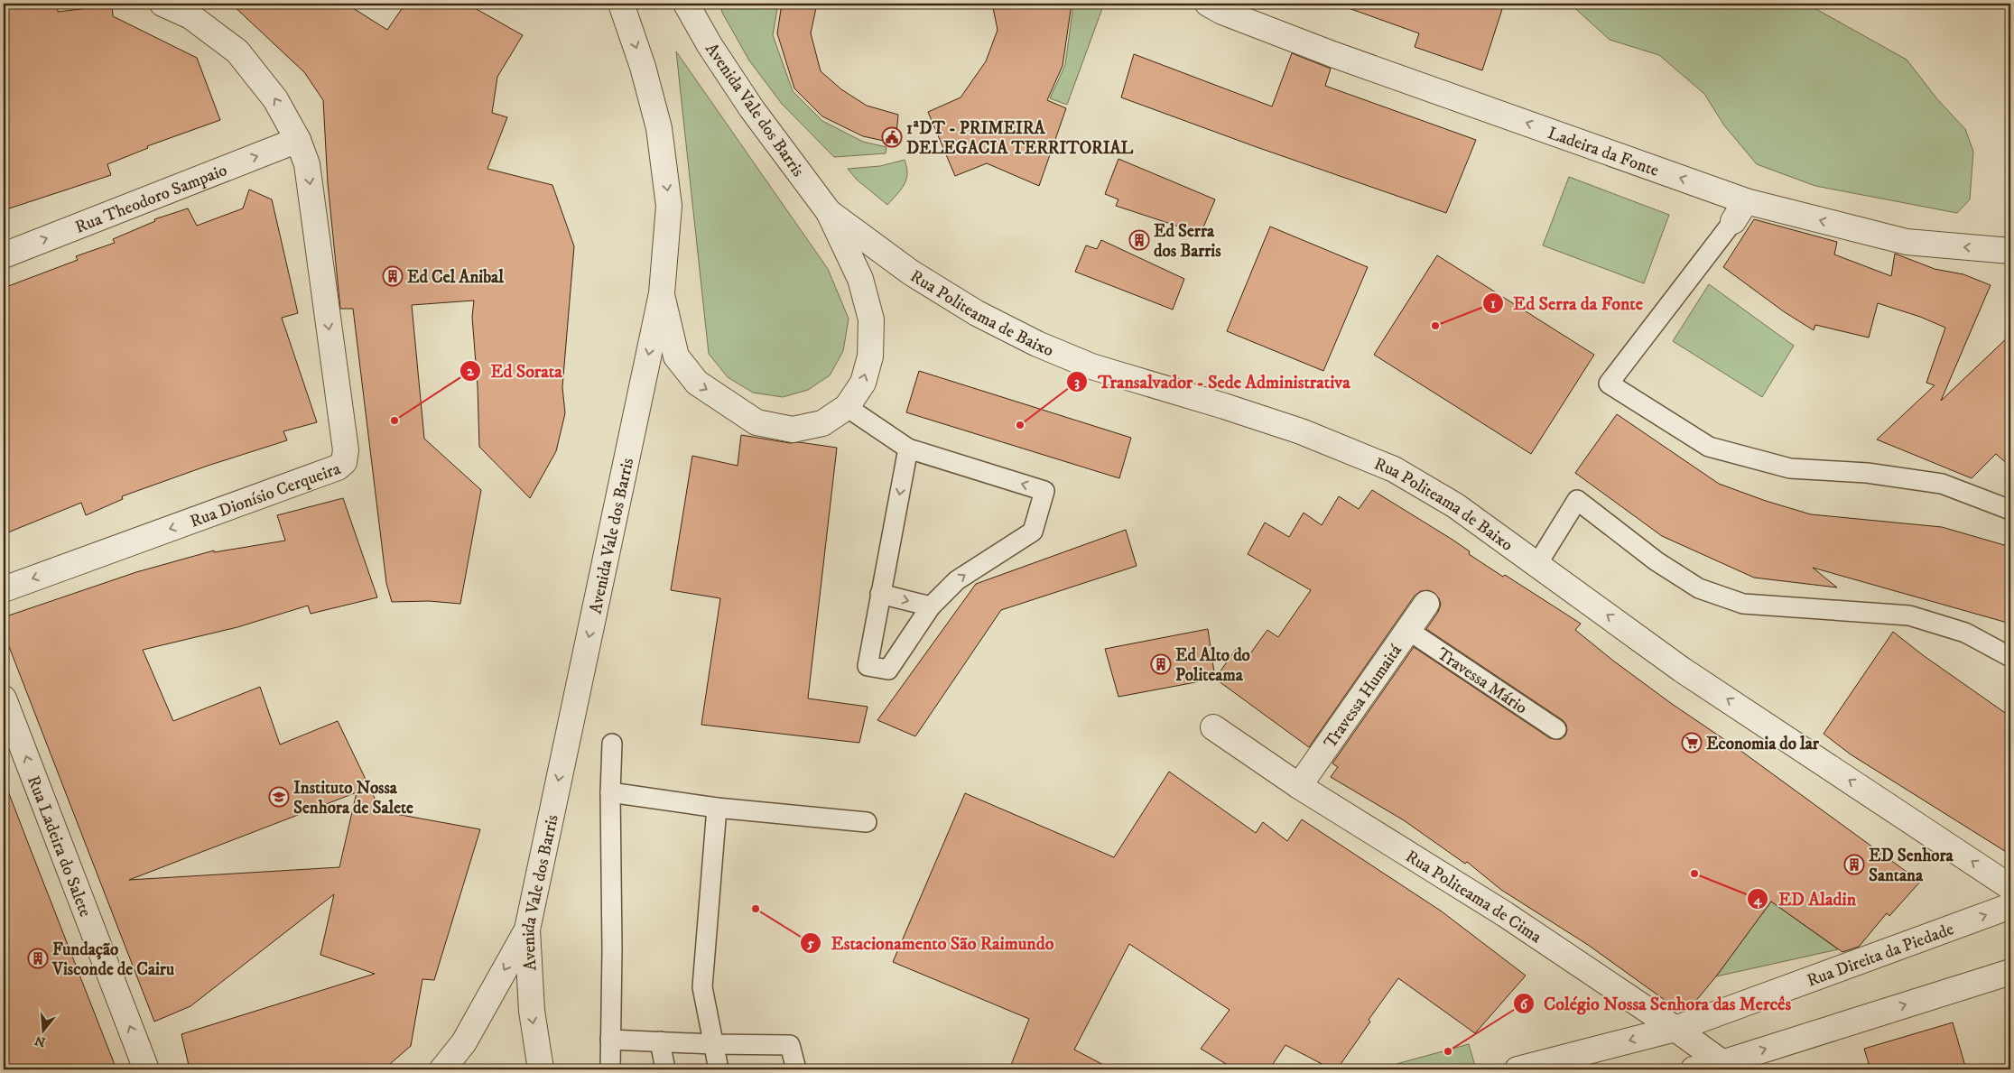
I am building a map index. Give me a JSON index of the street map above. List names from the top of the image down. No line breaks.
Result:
{"streets":{"street":["Avenida Vale dos Barris","Ladeira da Fonte","Rua Theodoro Sampaio","Rua Politeama de Baixo","Rua Dionísio Cerqueira","Travessa Humaitá","Rua Ladeira do Salete","Rua Politeama de Cima","Rua Direita da Piedade"],"lane":["Travessa Mário"]},"crossings":[["Avenida Vale dos Barris","Rua Politeama de Baixo"],["Rua Theodoro Sampaio","Rua Dionísio Cerqueira"],["Travessa Mário","Travessa Humaitá"],["Travessa Humaitá","Rua Politeama de Cima"],["Rua Politeama de Cima","Rua Direita da Piedade"]],"one_way":["Avenida Vale dos Barris","Ladeira da Fonte","Rua Theodoro Sampaio","Rua Politeama de Baixo","Rua Ladeira do Salete"],"places":{"public building":["1ªDT - PRIMEIRA DELEGACIA TERRITORIAL"],"building":["Ed Serra dos Barris","Ed Cel Anibal","Ed Alto do Politeama","ED Senhora Santana","Fundação Visconde de Cairu"],"other":["Ed Serra da Fonte","Ed Sorata","Transalvador - Sede Administrativa","ED Aladin","Estacionamento São Raimundo","Colégio Nossa Senhora das Mercês"],"supermarket":["Economia do lar"],"school or university":["Instituto Nossa Senhora de Salete"]},"north":"bottom"}
